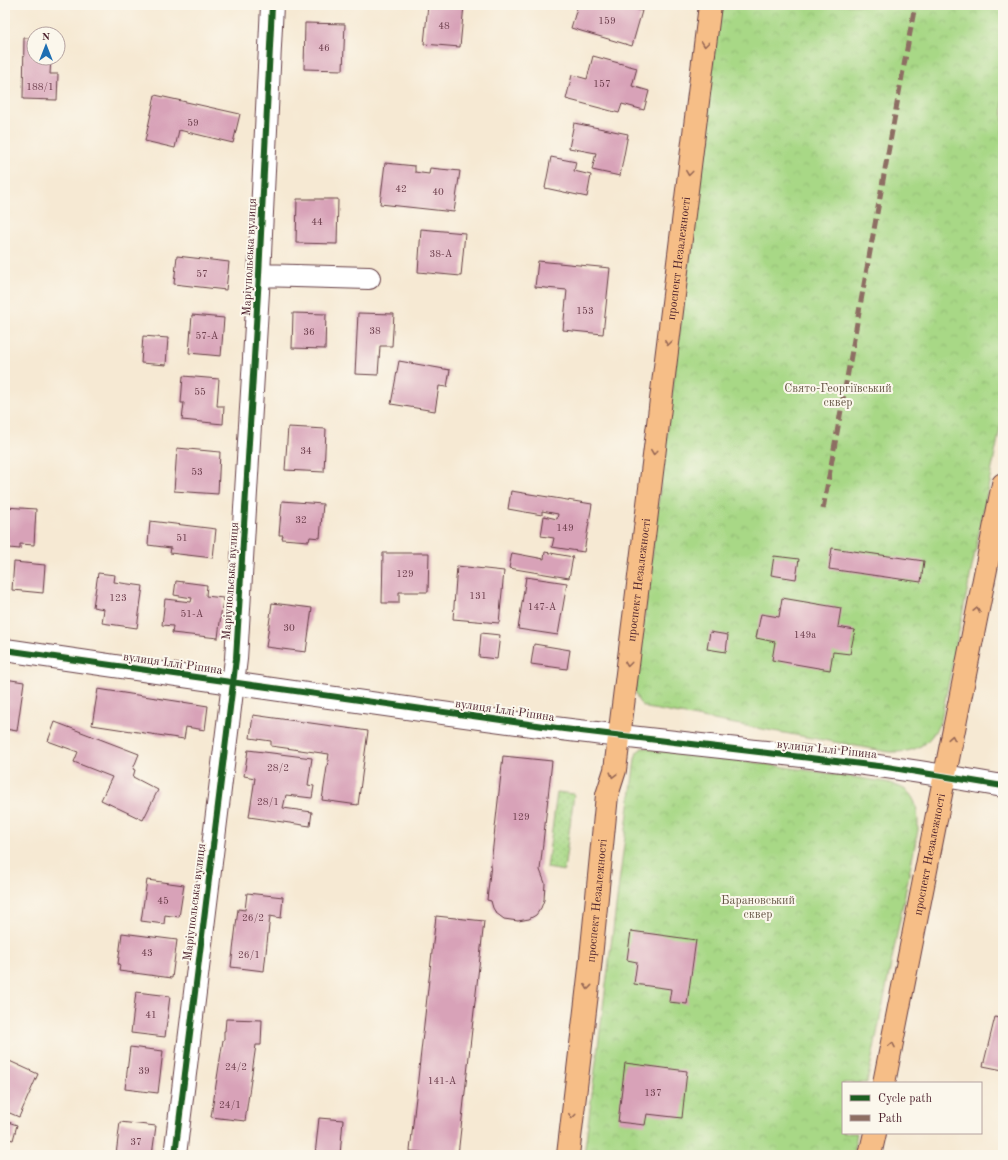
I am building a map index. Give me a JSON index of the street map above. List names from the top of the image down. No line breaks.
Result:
{"streets":{"main road":["проспект Незалежності"],"street":["Маріупольська вулиця","вулиця Іллі Ріпина"]},"crossings":[["Маріупольська вулиця","вулиця Іллі Ріпина"],["проспект Незалежності","вулиця Іллі Ріпина"]],"parks":["Свято-Георгіївський сквер","Барановський сквер"],"house_numbers":["159","48","46","157","188/1","59","42","40","44","38-А","57","153","38","36","57-А","55","34","53","32","149","51","129","131","123","147-А","51-А","30","149а","28/2","28/1","129","45","26/2","43","26/1","41","24/2","39","141-А","137","24/1","37"],"legend":["Cycle path","Path"],"north":"top"}
